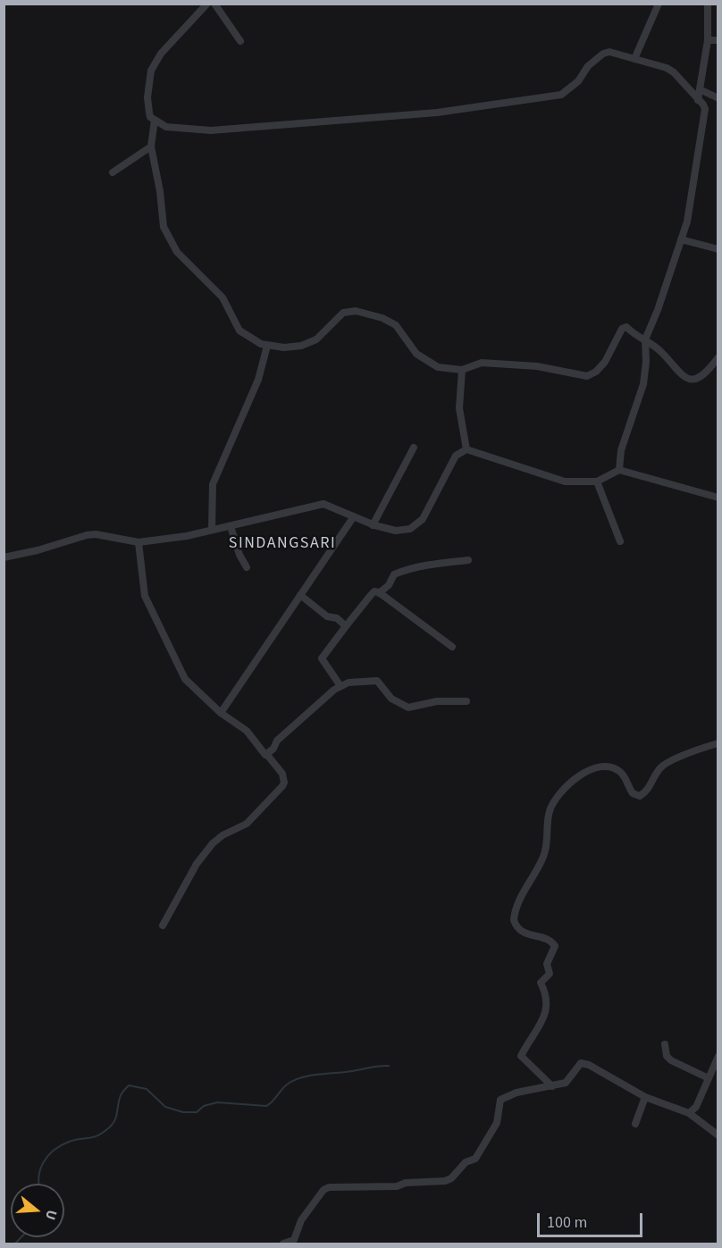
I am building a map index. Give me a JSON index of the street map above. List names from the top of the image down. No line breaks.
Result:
{"districts":["SINDANGSARI"],"scale_bar":"100 m","north":"right"}
